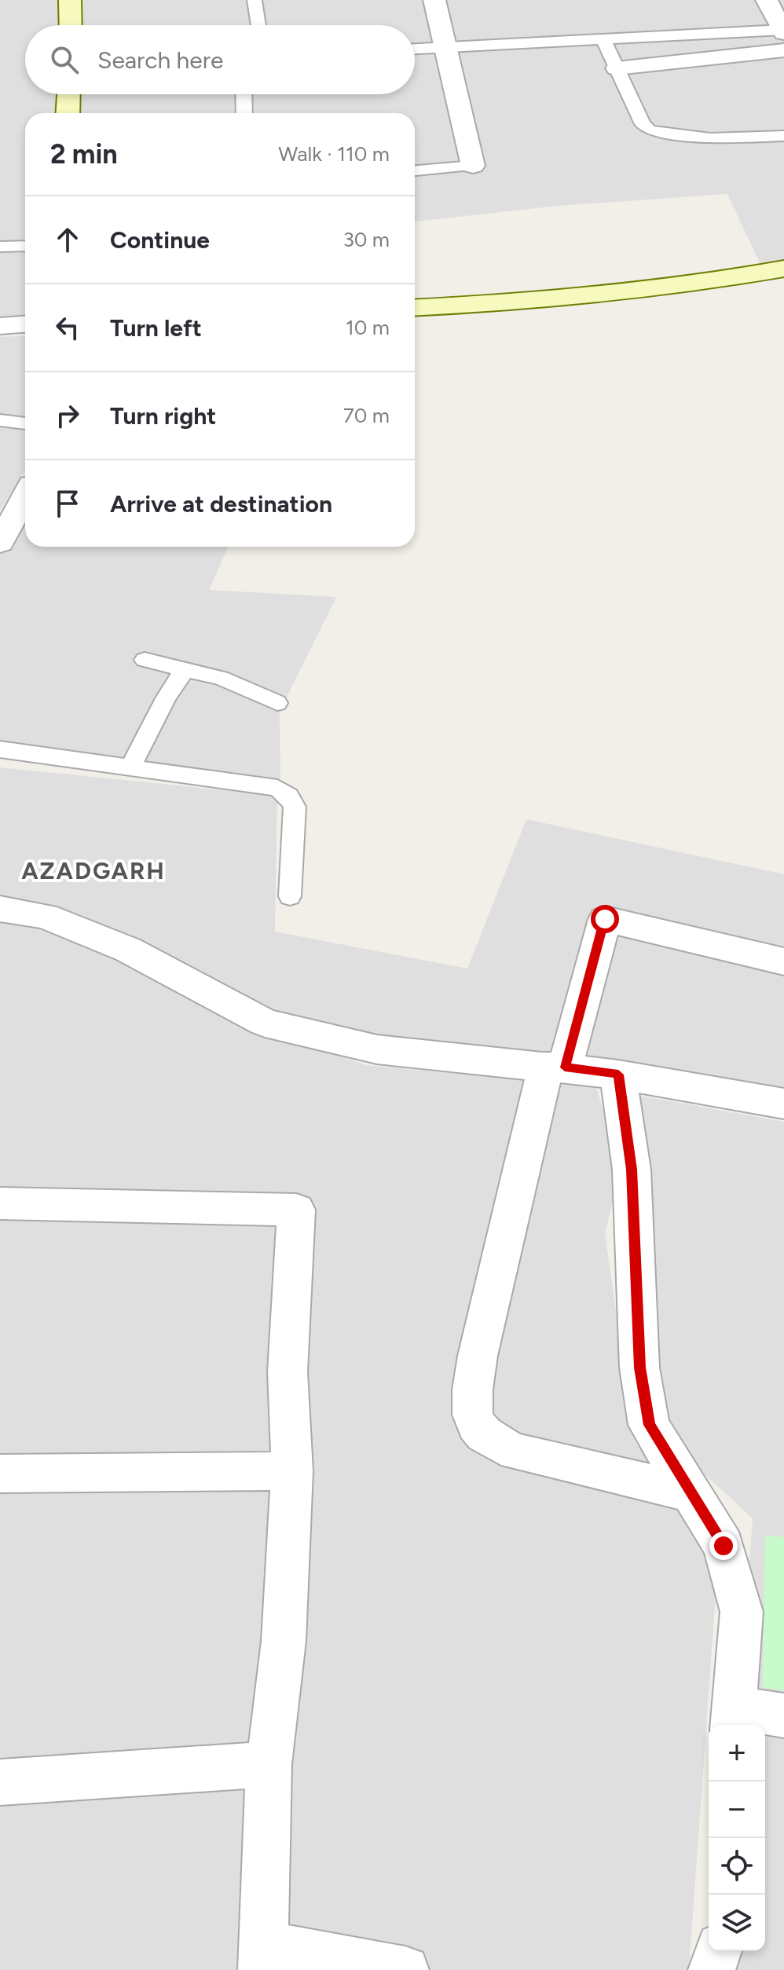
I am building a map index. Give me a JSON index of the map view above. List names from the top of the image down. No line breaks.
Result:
{"districts":["AZADGARH"],"page":{"search":"Search here","heading":["2 min","Walk · 110 m"],"list":[["Continue","30 m"],["Turn left","10 m"],["Turn right","70 m"],"Arrive at destination"],"map_buttons":["+","−"]}}
